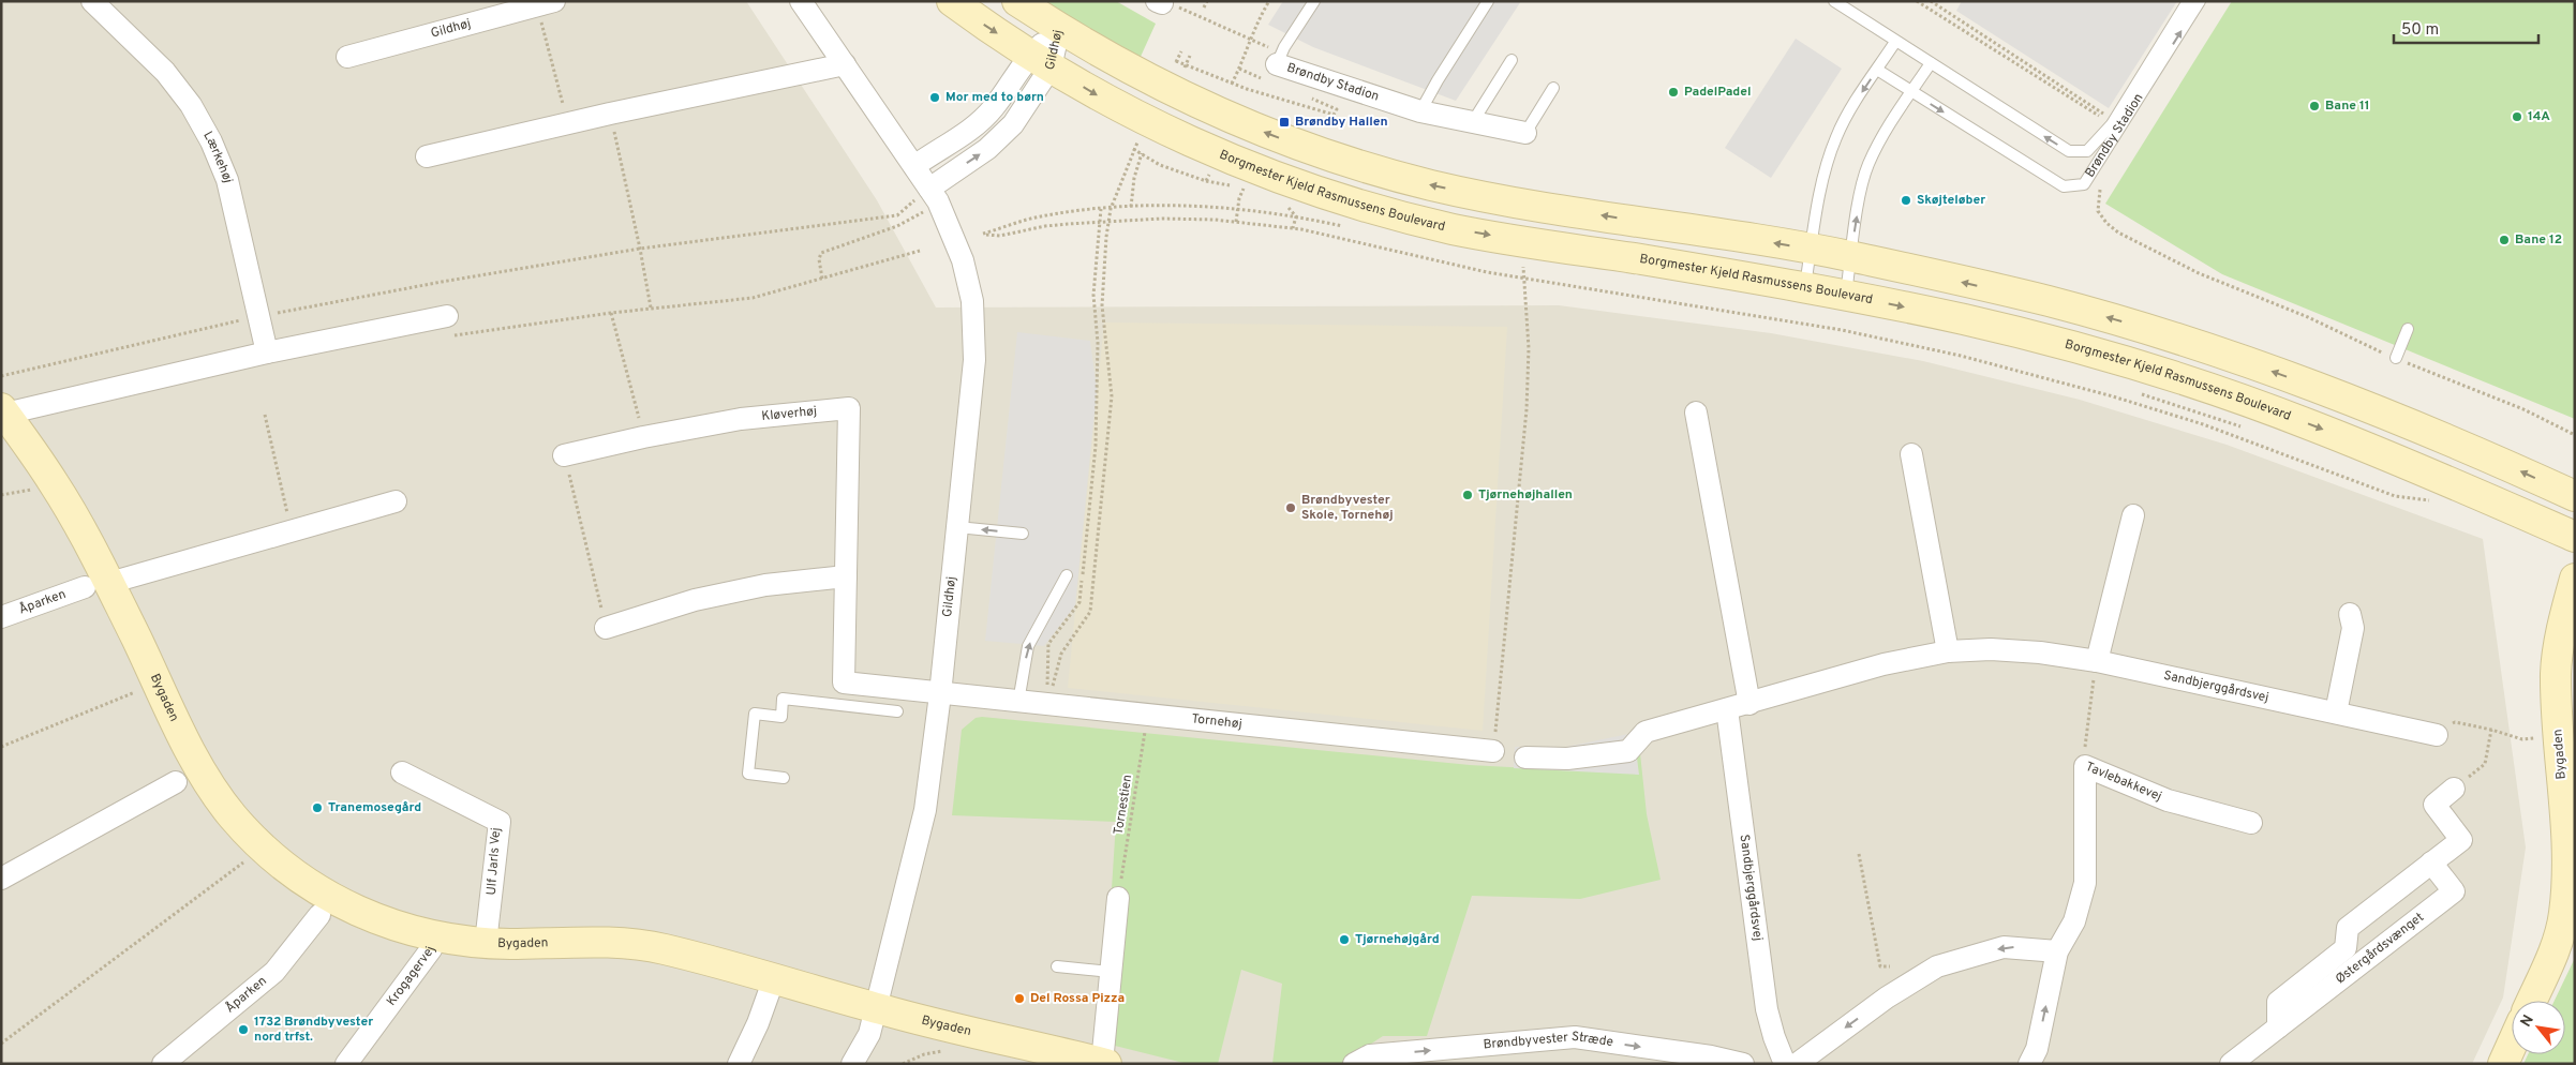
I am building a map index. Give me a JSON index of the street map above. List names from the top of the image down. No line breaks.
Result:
{"streets":{"street":["Gildhøj","Brøndby Stadion","Lærkehøj","Borgmester Kjeld Rasmussens Boulevard","Kløverhøj","Åparken","Sandbjerggårdsvej","Bygaden","Tornehøj","Tavlebakkevej","Ulf Jarls Vej","Østergårdsvænget","Krogagervej","Brøndbyvester Stræde"],"path":["Tornestien"]},"crossings":[["Gildhøj","Borgmester Kjeld Rasmussens Boulevard"],["Gildhøj","Bygaden"],["Gildhøj","Tornehøj"],["Åparken","Bygaden"],["Bygaden","Tornestien"],["Bygaden","Ulf Jarls Vej"],["Bygaden","Krogagervej"],["Tornehøj","Tornestien"]],"one_way":["Brøndbyvester Stræde"],"places":{"other":["PadelPadel","Mor med to børn","Bane 11","14A","Skøjteløber","Bane 12","Tjørnehøjhallen","Brøndbyvester Skole, Tornehøj","Tranemosegård","Tjørnehøjgård","Del Rossa Pizza","1732 Brøndbyvester nord trfst."],"transit":["Brøndby Hallen"]},"scale_bar":"50 m","north":"top left"}
